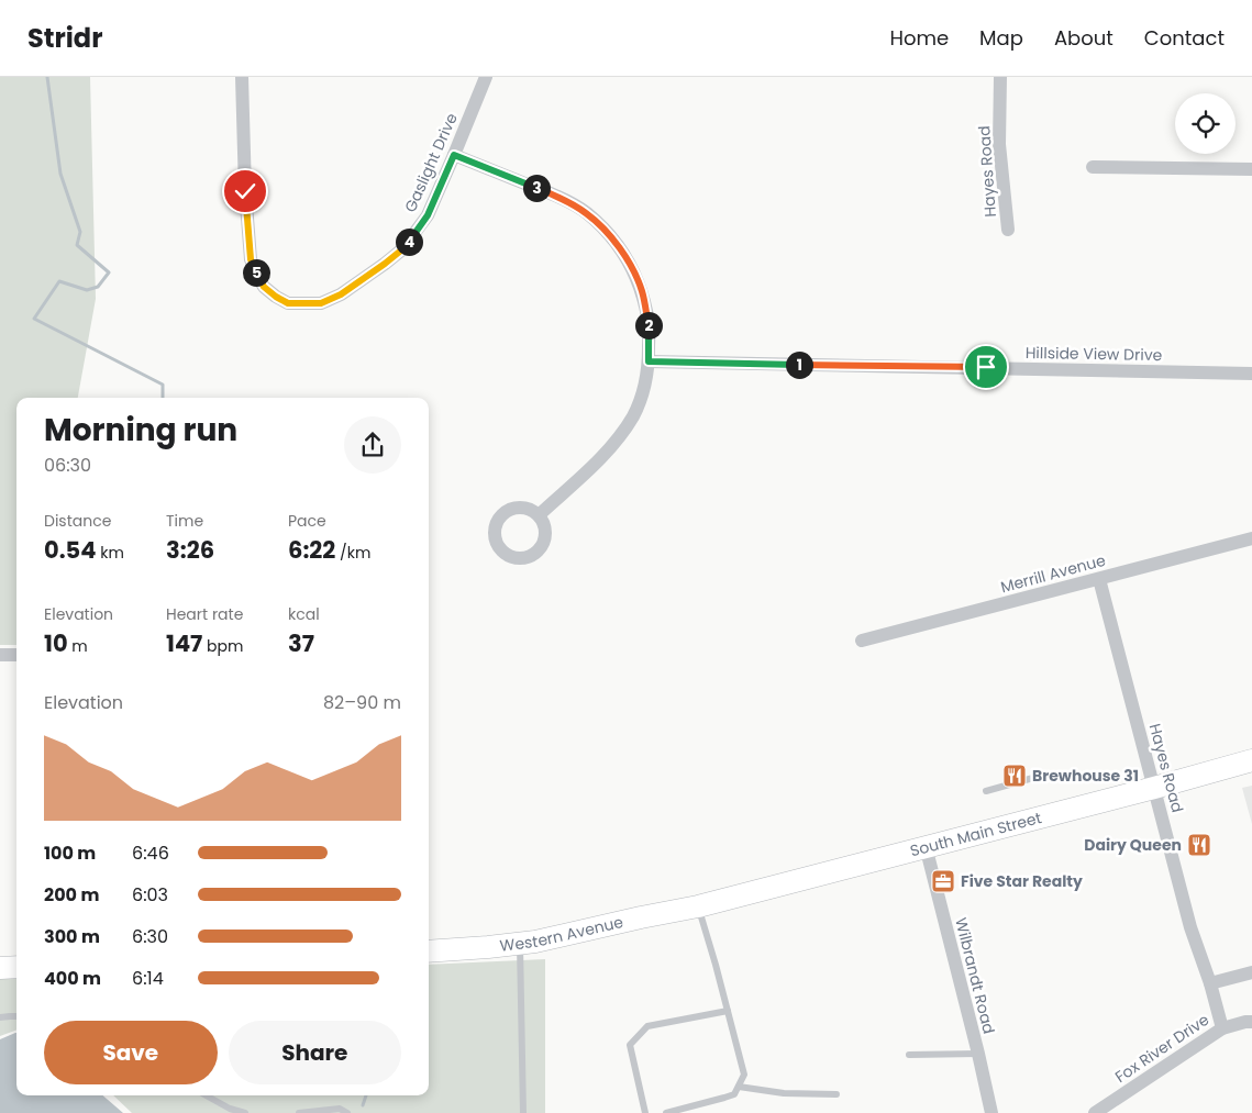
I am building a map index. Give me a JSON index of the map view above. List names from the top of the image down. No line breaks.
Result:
{"streets":{"main road":["South Main Street","Western Avenue"],"street":["Gaslight Drive","Hayes Road","Hillside View Drive","Merrill Avenue","Wilbrandt Road","Fox River Drive"]},"crossings":[["Hayes Road","Merrill Avenue"],["Hayes Road","South Main Street"],["Hayes Road","Fox River Drive"],["South Main Street","Western Avenue"],["South Main Street","Wilbrandt Road"]],"places":{"restaurant":["Brewhouse 31","Dairy Queen"],"office":["Five Star Realty"]},"page":{"header":"Stridr","nav":["Home","Map","About","Contact"],"pins":["3","4","5","2","1"],"heading":["Morning run","06:30"],"stats":[["Distance","0.54 km"],["Time","3:26"],["Pace","6:22 /km"],["Elevation","10 m"],["Heart rate","147 bpm"],["kcal","37"]],"chart":["Elevation","82–90 m"],"list":[{"name":"100 m","note":"6:46"},{"name":"200 m","note":"6:03"},{"name":"300 m","note":"6:30"},{"name":"400 m","note":"6:14"}],"buttons":["Save","Share"]}}
